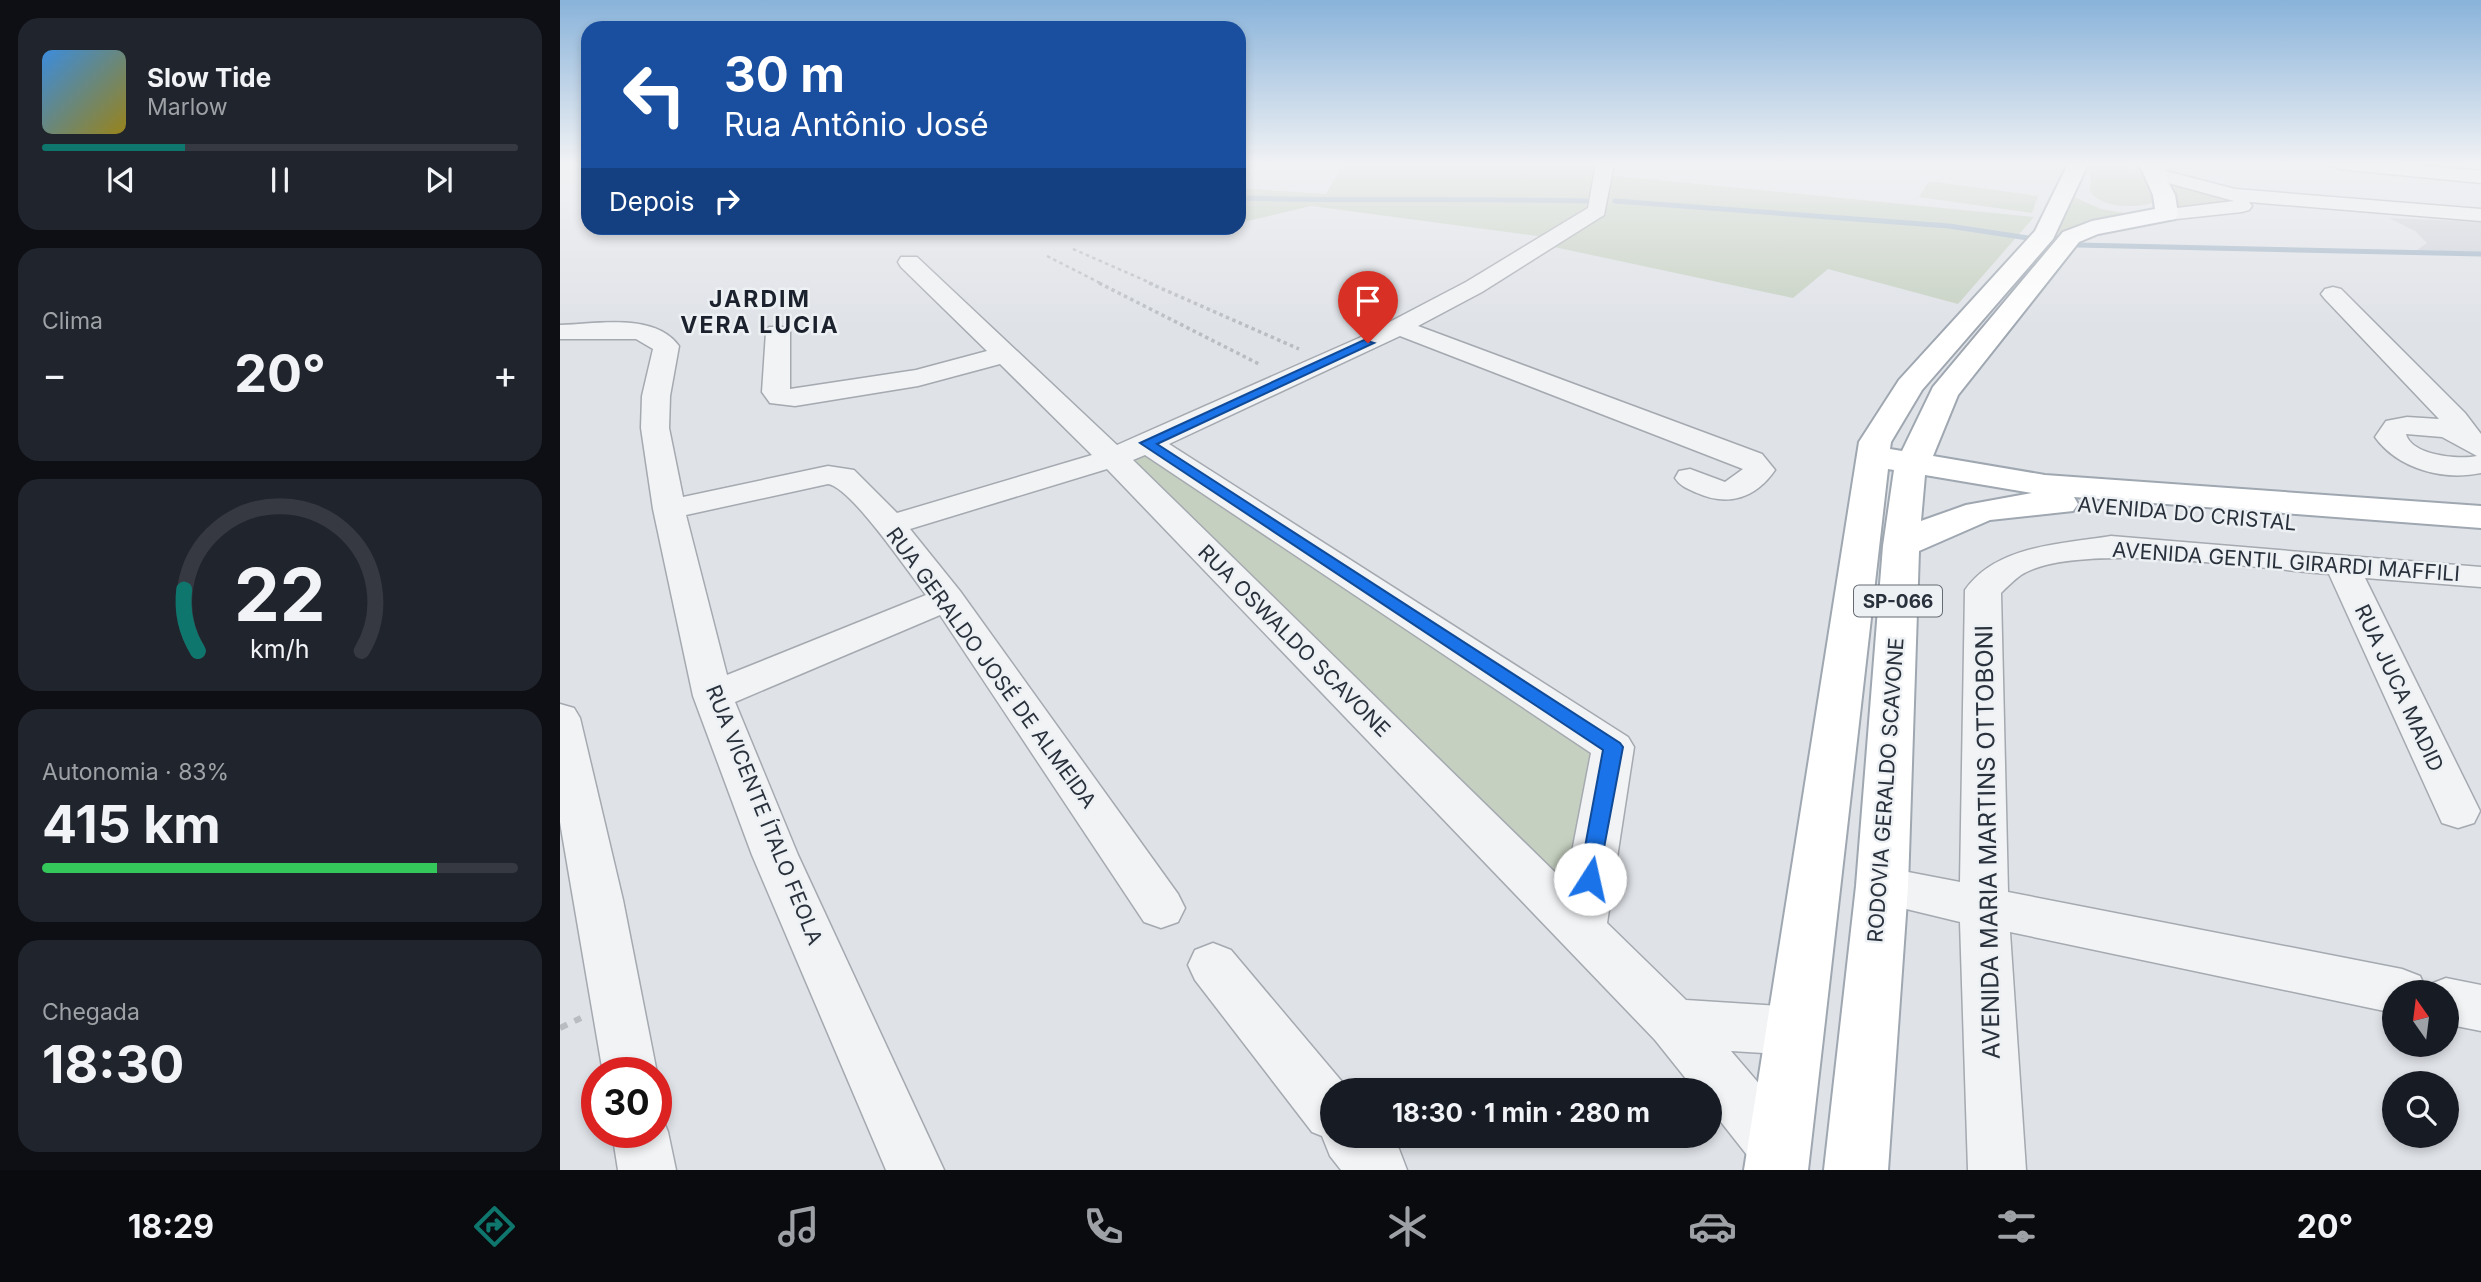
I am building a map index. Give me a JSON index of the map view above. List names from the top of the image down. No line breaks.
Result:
{"streets":{"main road":["AVENIDA DO CRISTAL","SP-066","RODOVIA GERALDO SCAVONE"],"street":["AVENIDA GENTIL GIRARDI MAFFILI","RUA OSWALDO SCAVONE","RUA GERALDO JOSÉ DE ALMEIDA","RUA JUCA MADID","RUA VICENTE ÍTALO FEOLA","AVENIDA MARIA MARTINS OTTOBONI"]},"crossings":[["AVENIDA DO CRISTAL","SP-066"],["AVENIDA DO CRISTAL","RODOVIA GERALDO SCAVONE"],["AVENIDA GENTIL GIRARDI MAFFILI","RUA JUCA MADID"],["AVENIDA GENTIL GIRARDI MAFFILI","AVENIDA MARIA MARTINS OTTOBONI"],["SP-066","RUA OSWALDO SCAVONE"],["RUA GERALDO JOSÉ DE ALMEIDA","RUA VICENTE ÍTALO FEOLA"]],"districts":["JARDIM VERA LUCIA"],"north":"top","page":{"turn":["30 m","Rua Antônio José"],"song":["Slow Tide","Marlow"],"then":"Depois","tile":["Clima",["Autonomia · 83%","415 km"],["Chegada","18:30"]],"heat":["−","20°","+"],"limit":"30","trip":"18:30 · 1 min · 280 m","tabs":["18:29","20°"],"gauge":["22","km/h"]}}
